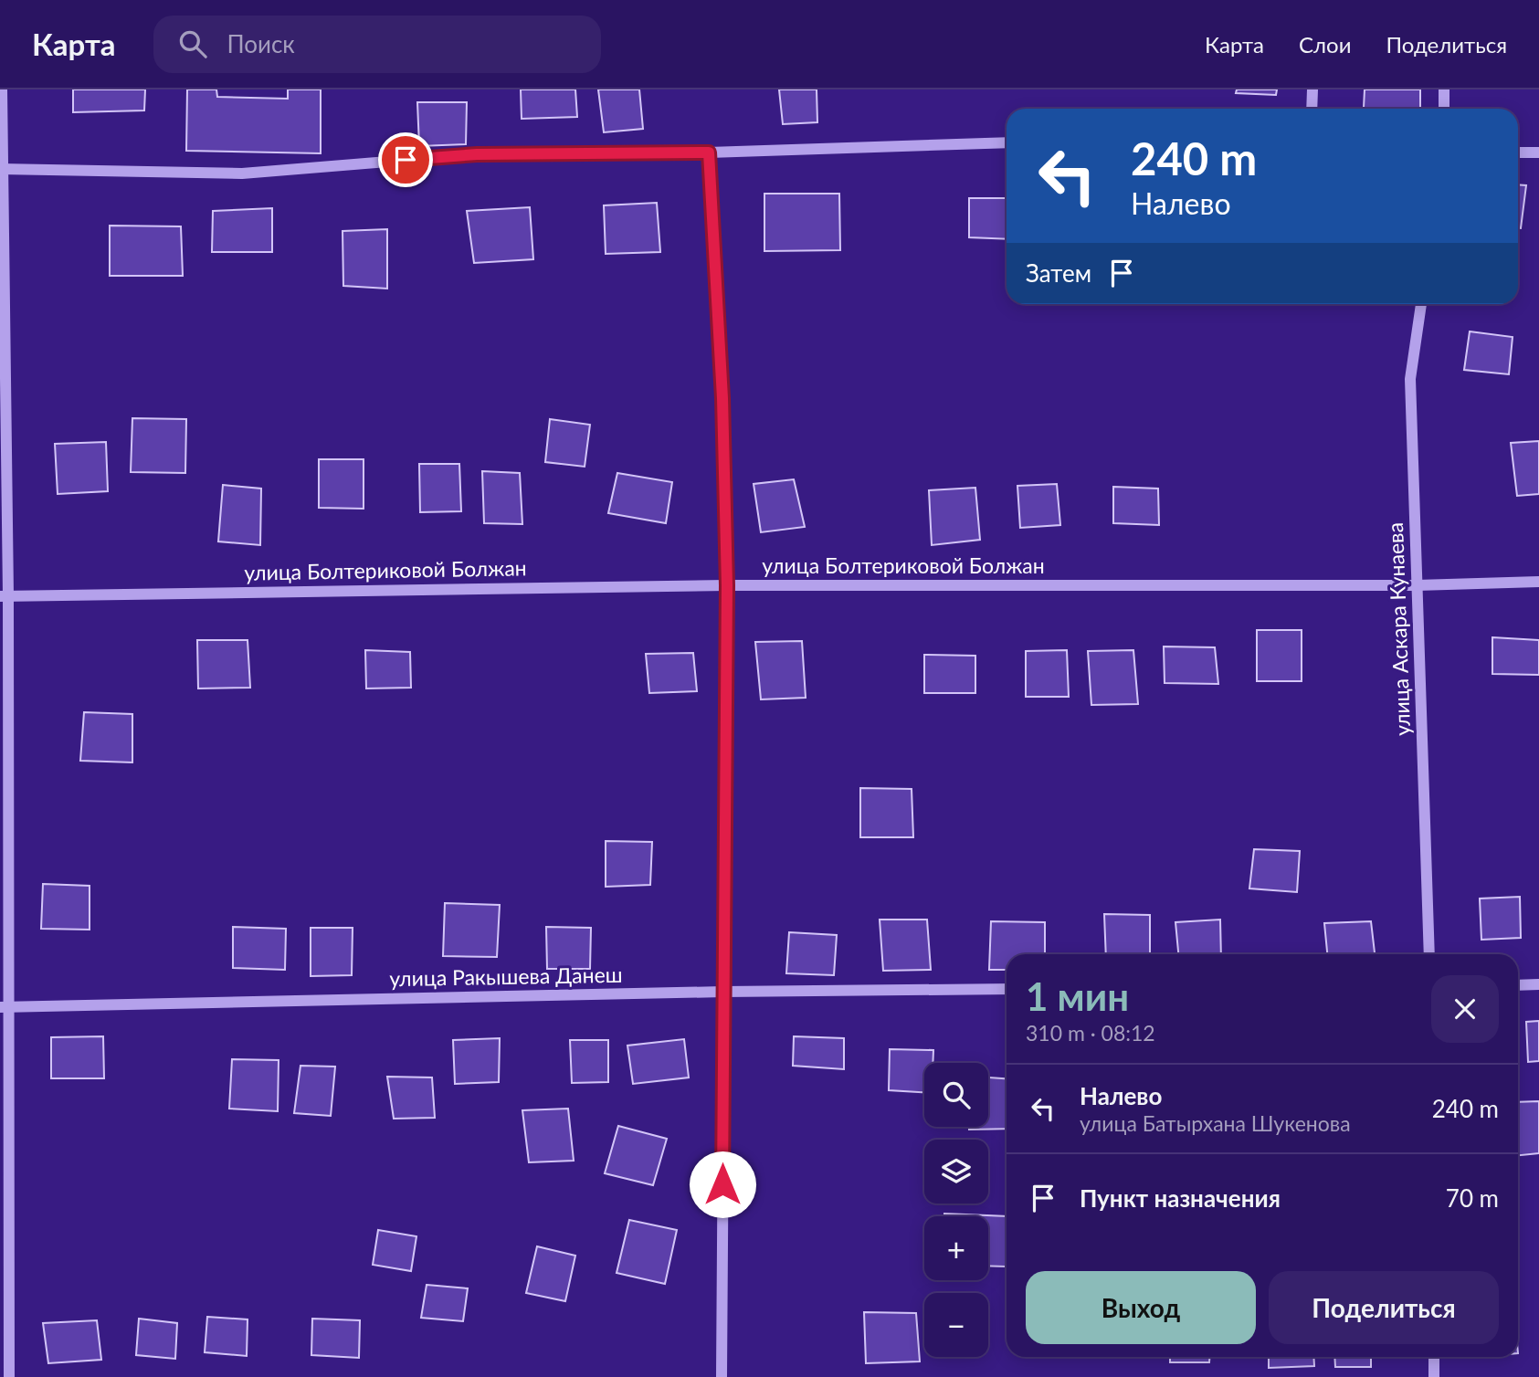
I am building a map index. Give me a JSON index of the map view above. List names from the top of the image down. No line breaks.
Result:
{"streets":{"street":["улица Болтериковой Болжан","улица Аскара Кунаева","улица Ракышева Данеш"]},"crossings":[["улица Болтериковой Болжан","улица Аскара Кунаева"]],"page":{"header":"Карта","search":"Поиск","nav":["Карта","Слои","Поделиться"],"turn":["240 m","Налево"],"then":"Затем","heading":["1 мин","310 m · 08:12"],"map_buttons":["+","−"],"list":[{"name":"Налево","note":"улица Батырхана Шукенова","value":"240 m"},{"name":"Пункт назначения","value":"70 m"}],"buttons":["Выход","Поделиться"]}}
